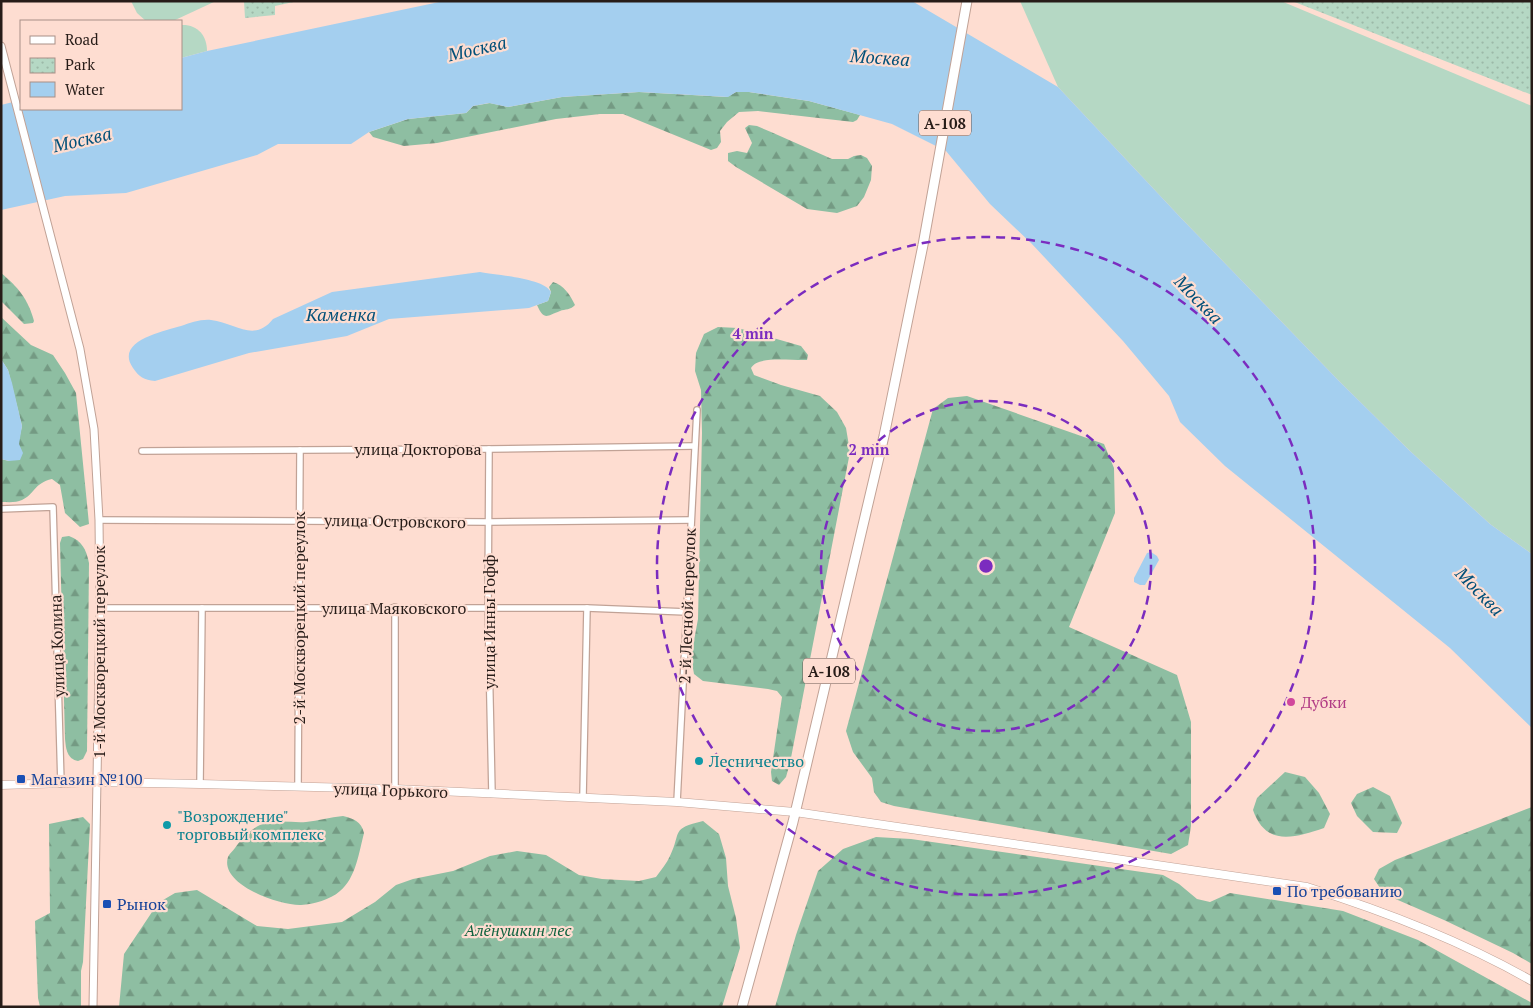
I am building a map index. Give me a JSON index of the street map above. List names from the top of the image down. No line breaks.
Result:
{"streets":{"highway":["А-108"],"main road":["улица Горького"],"street":["улица Докторова","улица Островского","2-й Лесной переулок","улица Маяковского","2-й Москворецкий переулок","улица Инны Гофф","улица Колина","1-й Москворецкий переулок"]},"crossings":[["А-108","улица Горького"],["улица Докторова","2-й Лесной переулок"],["улица Докторова","2-й Москворецкий переулок"],["улица Докторова","улица Инны Гофф"],["улица Островского","2-й Лесной переулок"],["улица Островского","2-й Москворецкий переулок"],["улица Островского","улица Инны Гофф"],["улица Островского","1-й Москворецкий переулок"],["2-й Лесной переулок","улица Маяковского"],["2-й Лесной переулок","улица Горького"],["улица Маяковского","2-й Москворецкий переулок"],["улица Маяковского","улица Инны Гофф"],["улица Маяковского","1-й Москворецкий переулок"],["2-й Москворецкий переулок","улица Горького"],["улица Инны Гофф","улица Горького"],["улица Колина","улица Горького"],["1-й Москворецкий переулок","улица Горького"]],"water":["Москва","Каменка"],"parks":["Алёнушкин лес"],"places":{"other":["Дубки","Лесничество","\"Возрождение\" торговый комплекс"],"transit":["Магазин №100","По требованию","Рынок"]},"legend":["Road","Park","Water"],"rings":["4 min","2 min"]}
